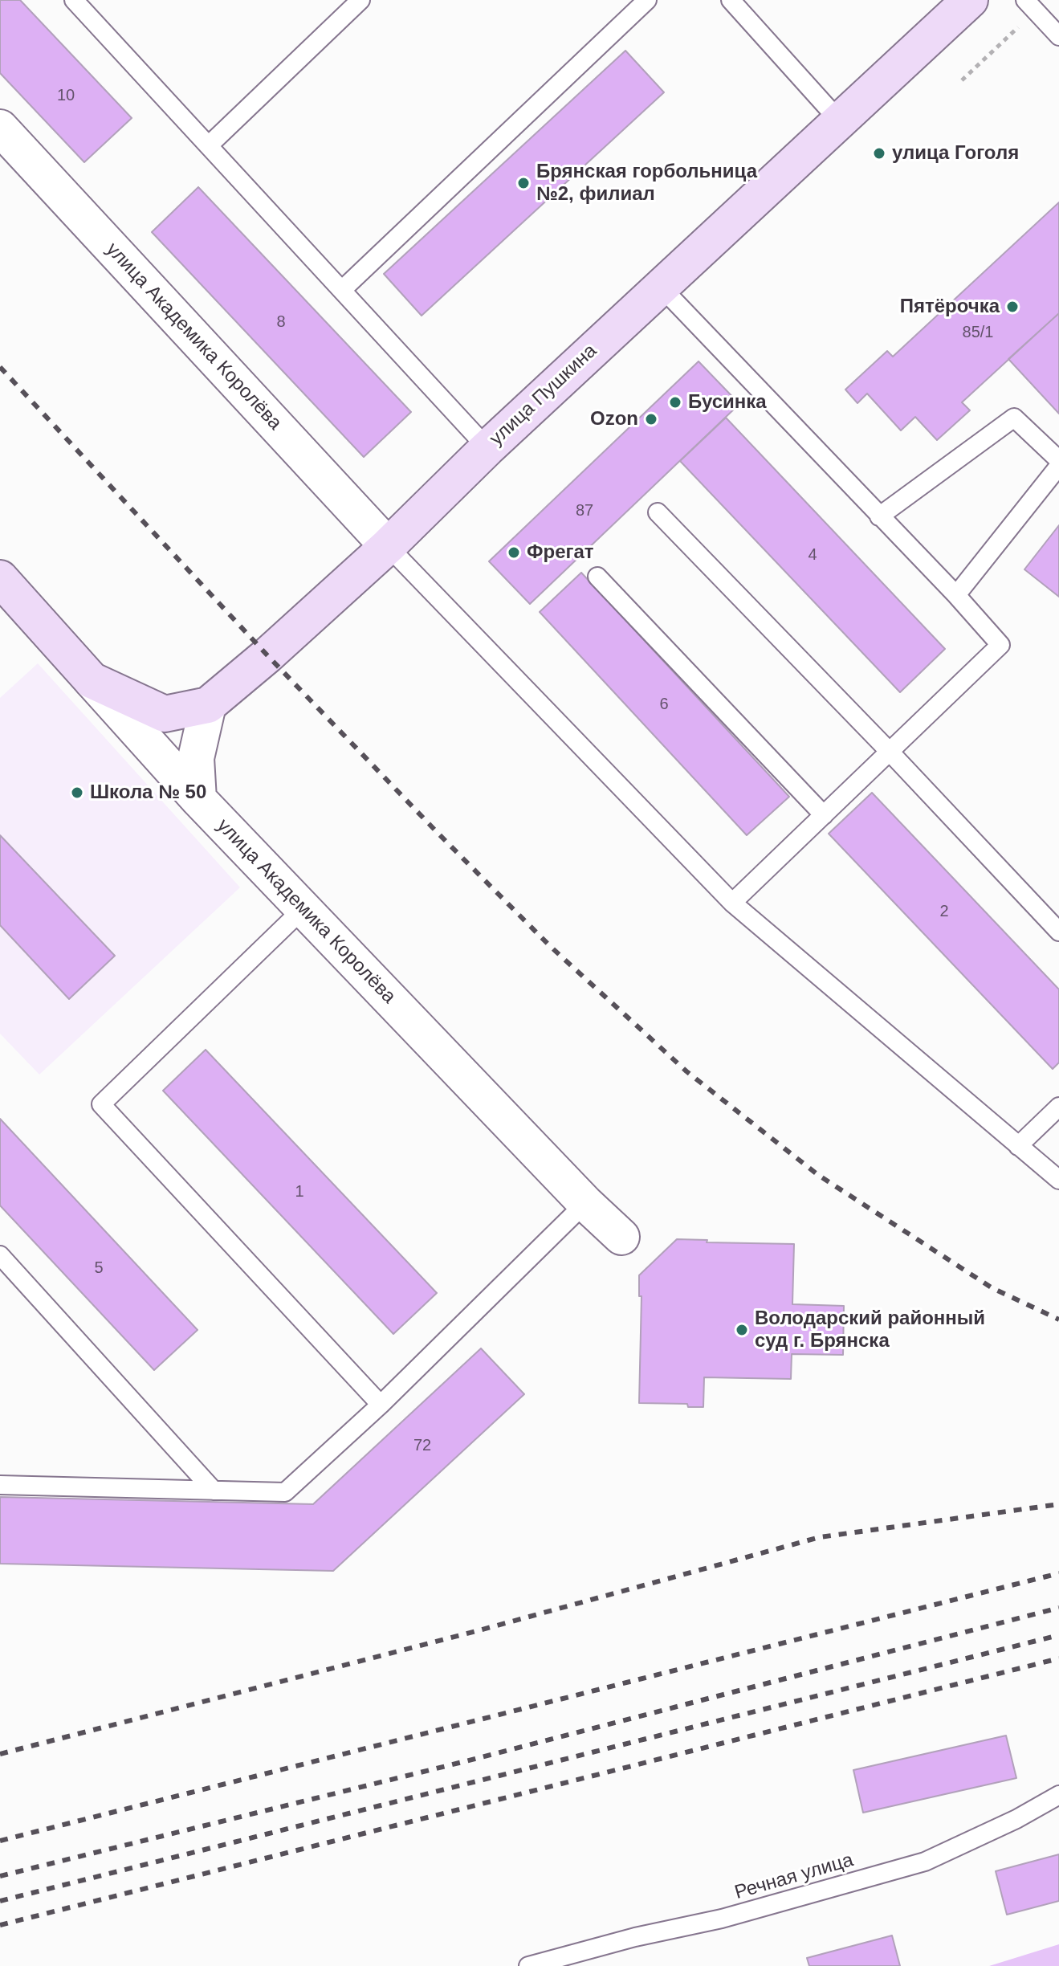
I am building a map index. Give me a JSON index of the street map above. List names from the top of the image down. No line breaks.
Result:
{"streets":{"main road":["улица Академика Королёва","улица Пушкина"],"lane":["Речная улица"]},"crossings":[["улица Академика Королёва","улица Пушкина"]],"places":["улица Гоголя","Брянская горбольница №2, филиал","Пятёрочка","Бусинка","Ozon","Фрегат","Школа № 50","Володарский районный суд г. Брянска"],"house_numbers":["10","8","85/1","87","4","6","2","1","5","72"]}
